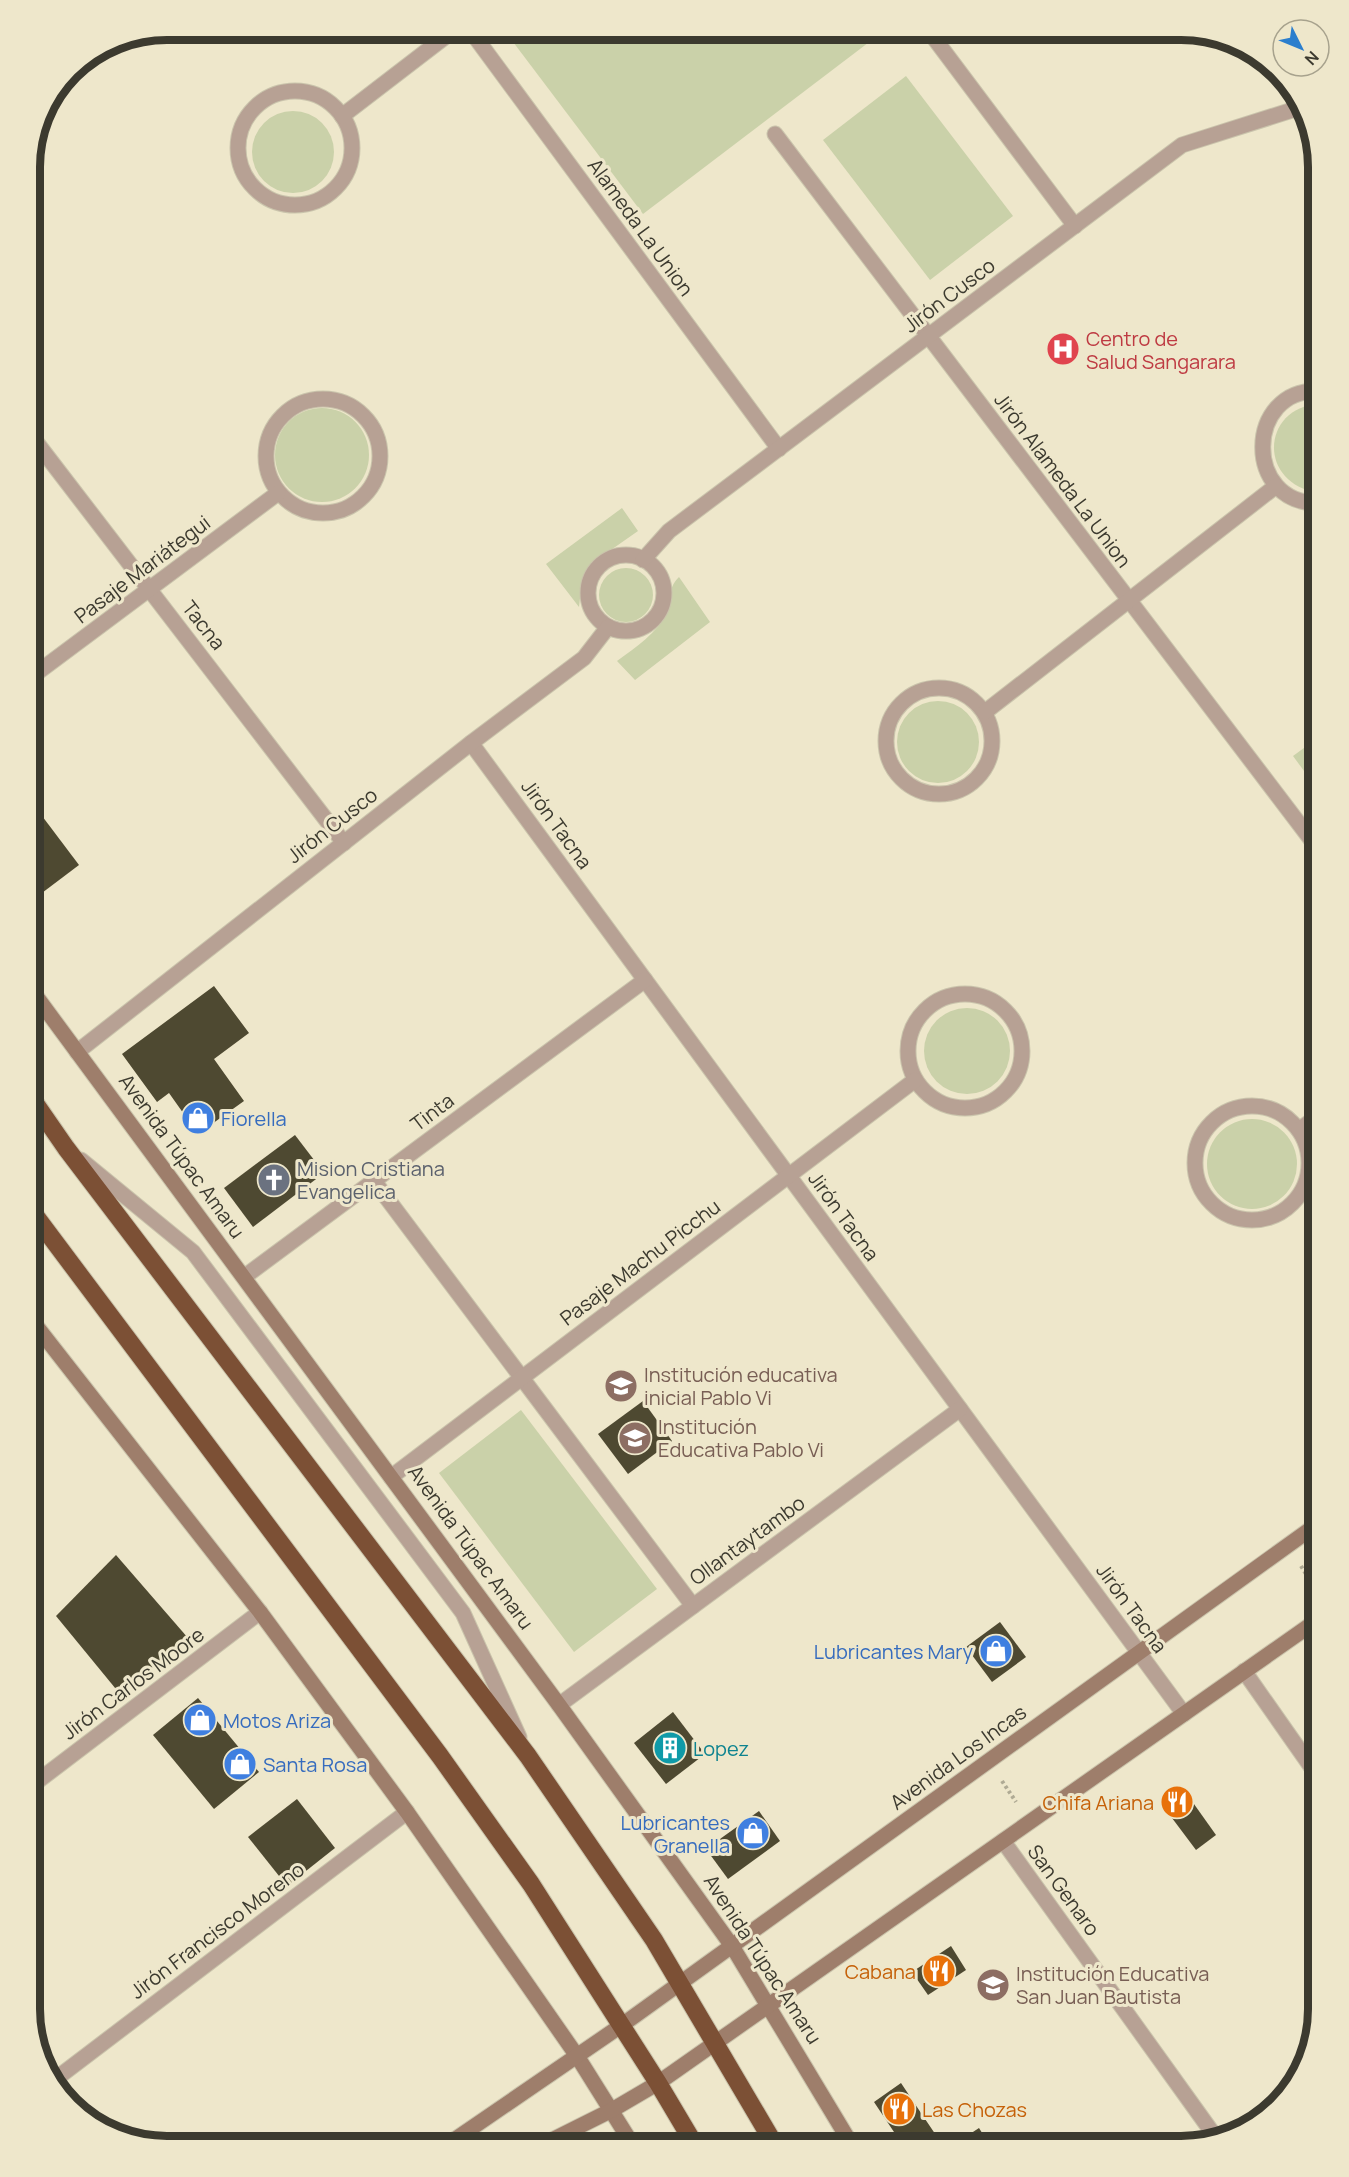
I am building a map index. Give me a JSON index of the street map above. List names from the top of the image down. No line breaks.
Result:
{"streets":{"street":["Alameda La Union","Jirón Cusco","Jirón Alameda La Union","Pasaje Mariátegui","Tacna","Jirón Tacna","Tinta","Avenida Túpac Amaru","Pasaje Machu Picchu","Ollantaytambo","Jirón Carlos Moore","Avenida Los Incas","San Genaro","Jirón Francisco Moreno"]},"crossings":[["Alameda La Union","Jirón Cusco"],["Jirón Cusco","Jirón Alameda La Union"],["Jirón Cusco","Tacna"],["Jirón Cusco","Jirón Tacna"],["Jirón Cusco","Avenida Túpac Amaru"],["Pasaje Mariátegui","Tacna"],["Jirón Tacna","Tinta"],["Jirón Tacna","Pasaje Machu Picchu"],["Jirón Tacna","Ollantaytambo"],["Jirón Tacna","Avenida Los Incas"],["Tinta","Avenida Túpac Amaru"],["Avenida Túpac Amaru","Pasaje Machu Picchu"],["Avenida Túpac Amaru","Ollantaytambo"],["Avenida Túpac Amaru","Avenida Los Incas"]],"places":{"hospital":["Centro de Salud Sangarara"],"shop":["Fiorella","Lubricantes Mary","Motos Ariza","Santa Rosa","Lubricantes Granella"],"church":["Mision Cristiana Evangelica"],"school or university":["Institución educativa inicial Pablo Vi","Institución Educativa Pablo Vi","Institución Educativa San Juan Bautista"],"building":["Lopez"],"restaurant":["Chifa Ariana","Cabana","Las Chozas"]},"north":"bottom right"}
